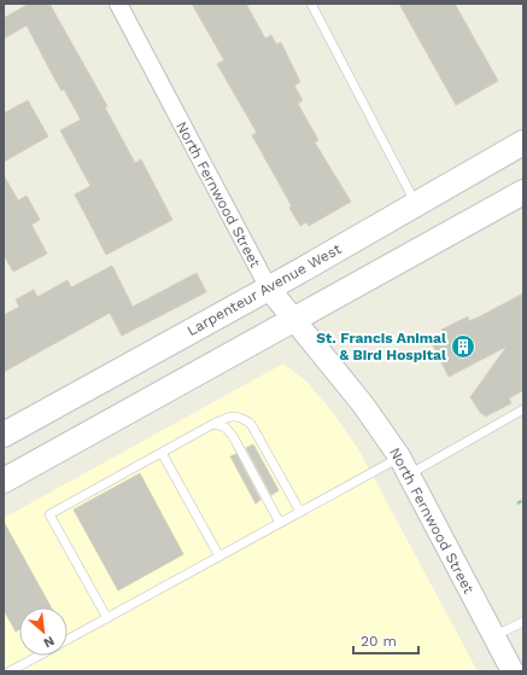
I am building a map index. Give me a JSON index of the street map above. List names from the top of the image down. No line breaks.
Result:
{"streets":{"main road":["Larpenteur Avenue West"],"street":["North Fernwood Street"]},"crossings":[["North Fernwood Street","Larpenteur Avenue West"]],"places":{"building":["St. Francis Animal & Bird Hospital"]},"scale_bar":"20 m","north":"bottom right"}
